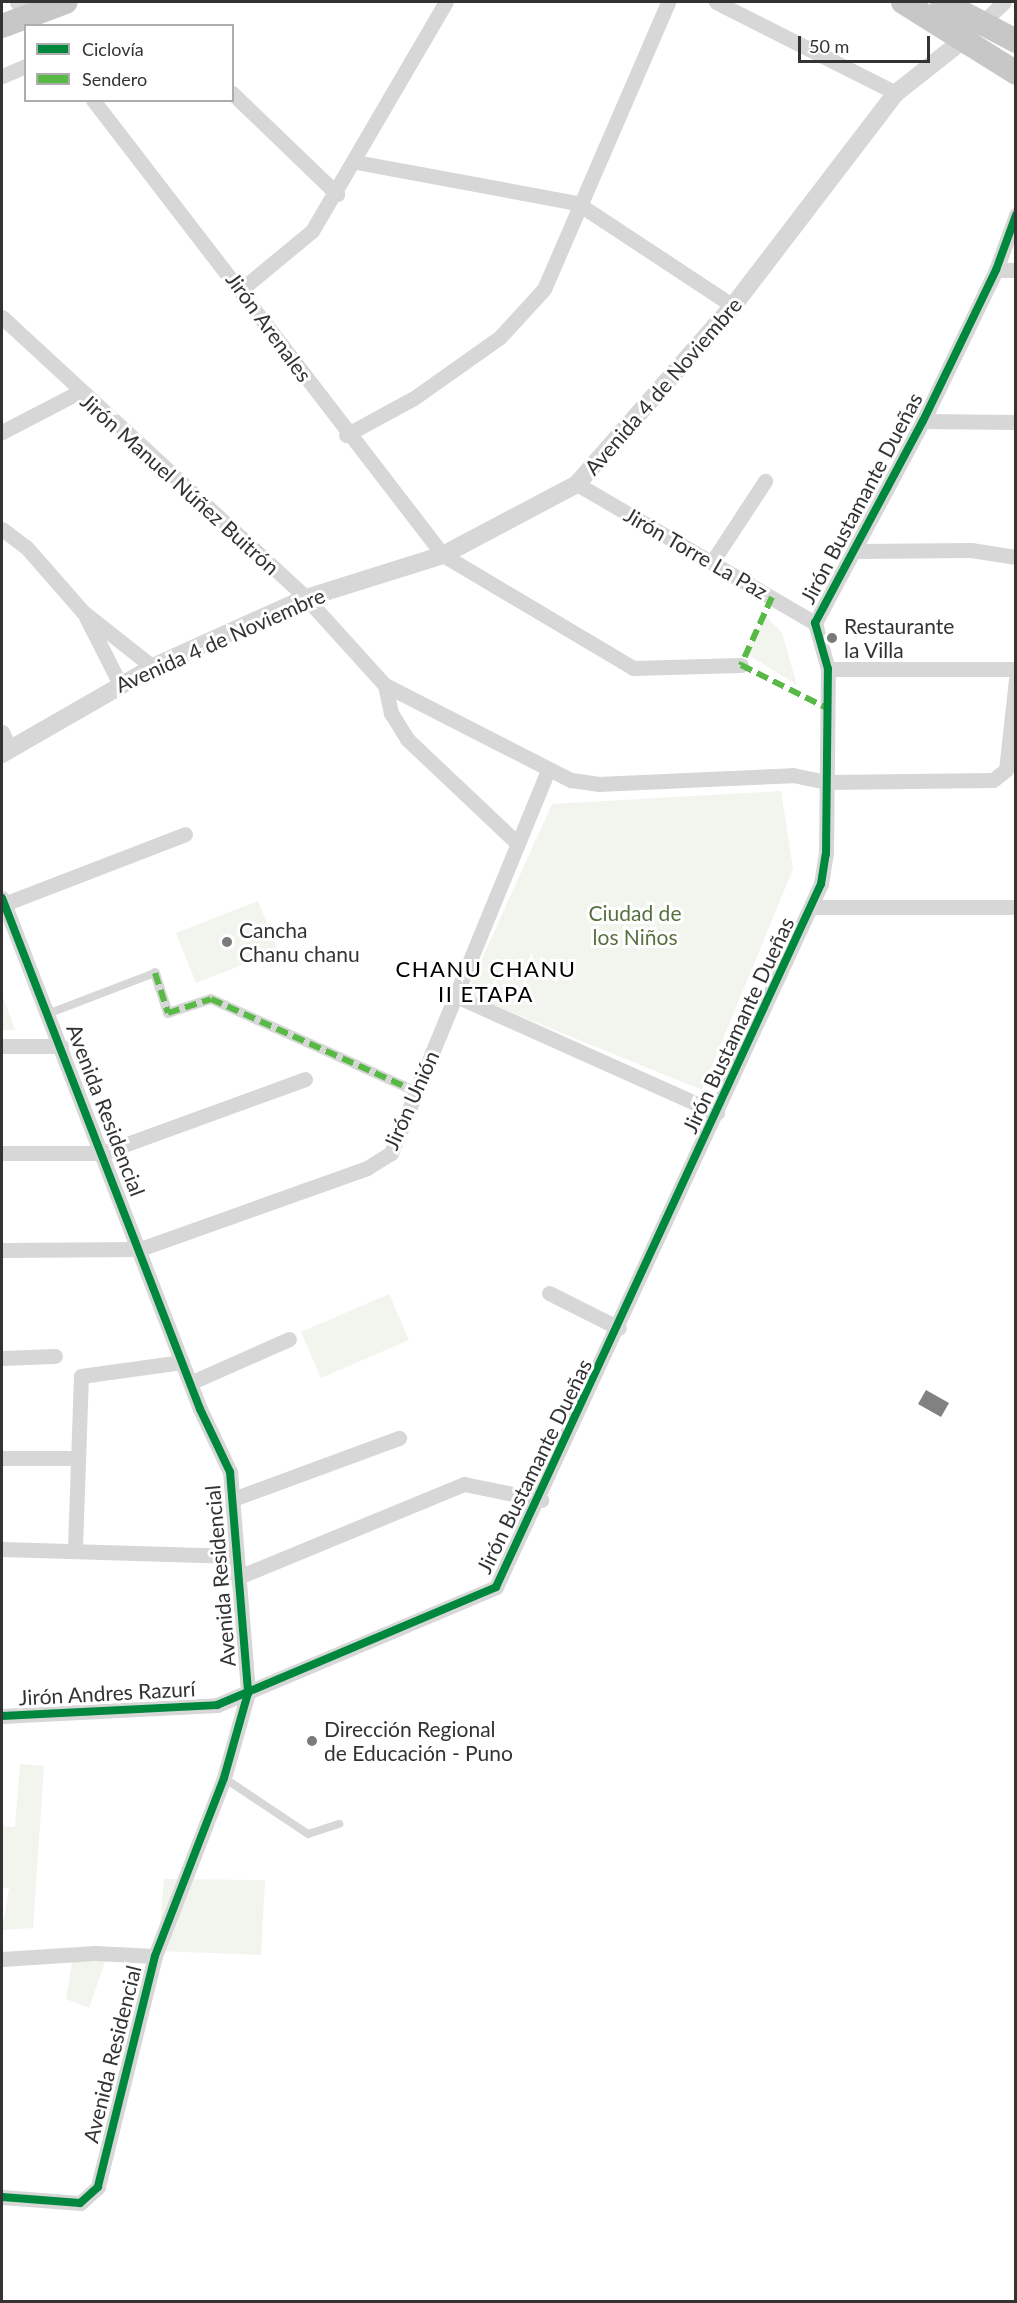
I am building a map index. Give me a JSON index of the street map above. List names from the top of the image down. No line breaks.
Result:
{"streets":{"street":["Jirón Arenales","Avenida 4 de Noviembre","Jirón Manuel Núñez Buitrón","Jirón Bustamante Dueñas","Jirón Torre La Paz","Jirón Unión","Avenida Residencial","Jirón Andres Razurí"]},"crossings":[["Jirón Arenales","Avenida 4 de Noviembre"],["Avenida 4 de Noviembre","Jirón Manuel Núñez Buitrón"],["Avenida 4 de Noviembre","Jirón Torre La Paz"],["Jirón Manuel Núñez Buitrón","Jirón Bustamante Dueñas"],["Jirón Manuel Núñez Buitrón","Jirón Unión"],["Jirón Bustamante Dueñas","Jirón Torre La Paz"],["Jirón Bustamante Dueñas","Avenida Residencial"],["Jirón Bustamante Dueñas","Jirón Andres Razurí"],["Jirón Unión","Avenida Residencial"],["Avenida Residencial","Jirón Andres Razurí"]],"districts":["CHANU CHANU II ETAPA"],"parks":["Ciudad de los Niños"],"places":["Restaurante la Villa","Cancha Chanu chanu","Dirección Regional de Educación - Puno"],"legend":["Ciclovía","Sendero"],"scale_bar":"50 m"}
